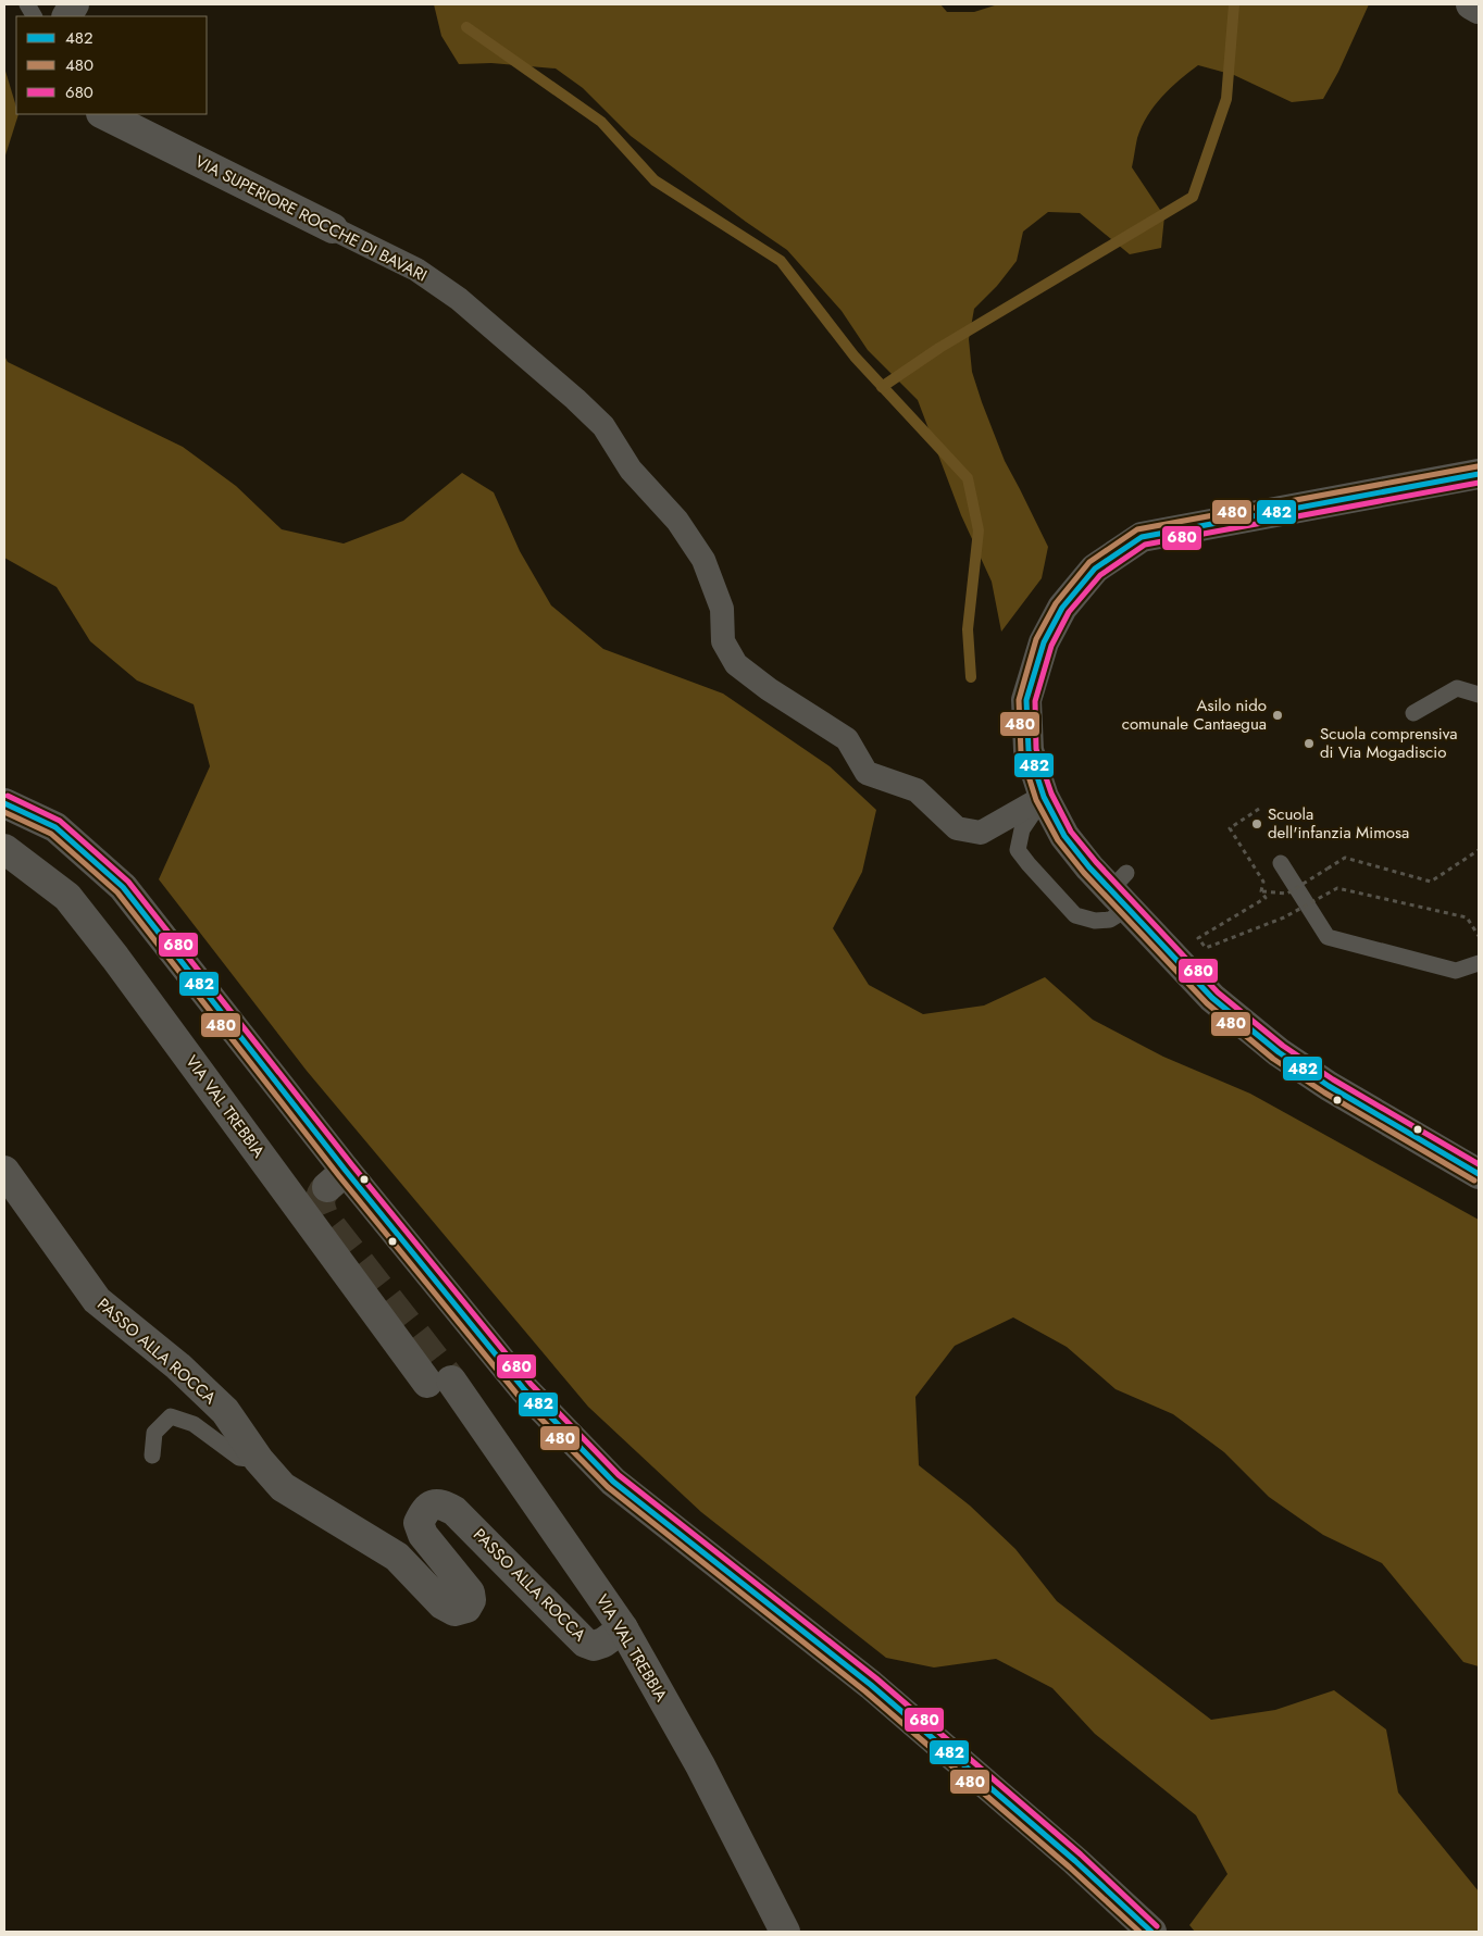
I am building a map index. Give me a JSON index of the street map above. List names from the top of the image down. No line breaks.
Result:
{"streets":{"street":["VIA SUPERIORE ROCCHE DI BAVARI","VIA VAL TREBBIA","PASSO ALLA ROCCA"]},"crossings":[["VIA VAL TREBBIA","PASSO ALLA ROCCA"]],"places":["Asilo nido comunale Cantaegua","Scuola comprensiva di Via Mogadiscio","Scuola dell'infanzia Mimosa"],"lines":["transit line 480","transit line 482","transit line 680"],"legend":["482","480","680"]}
